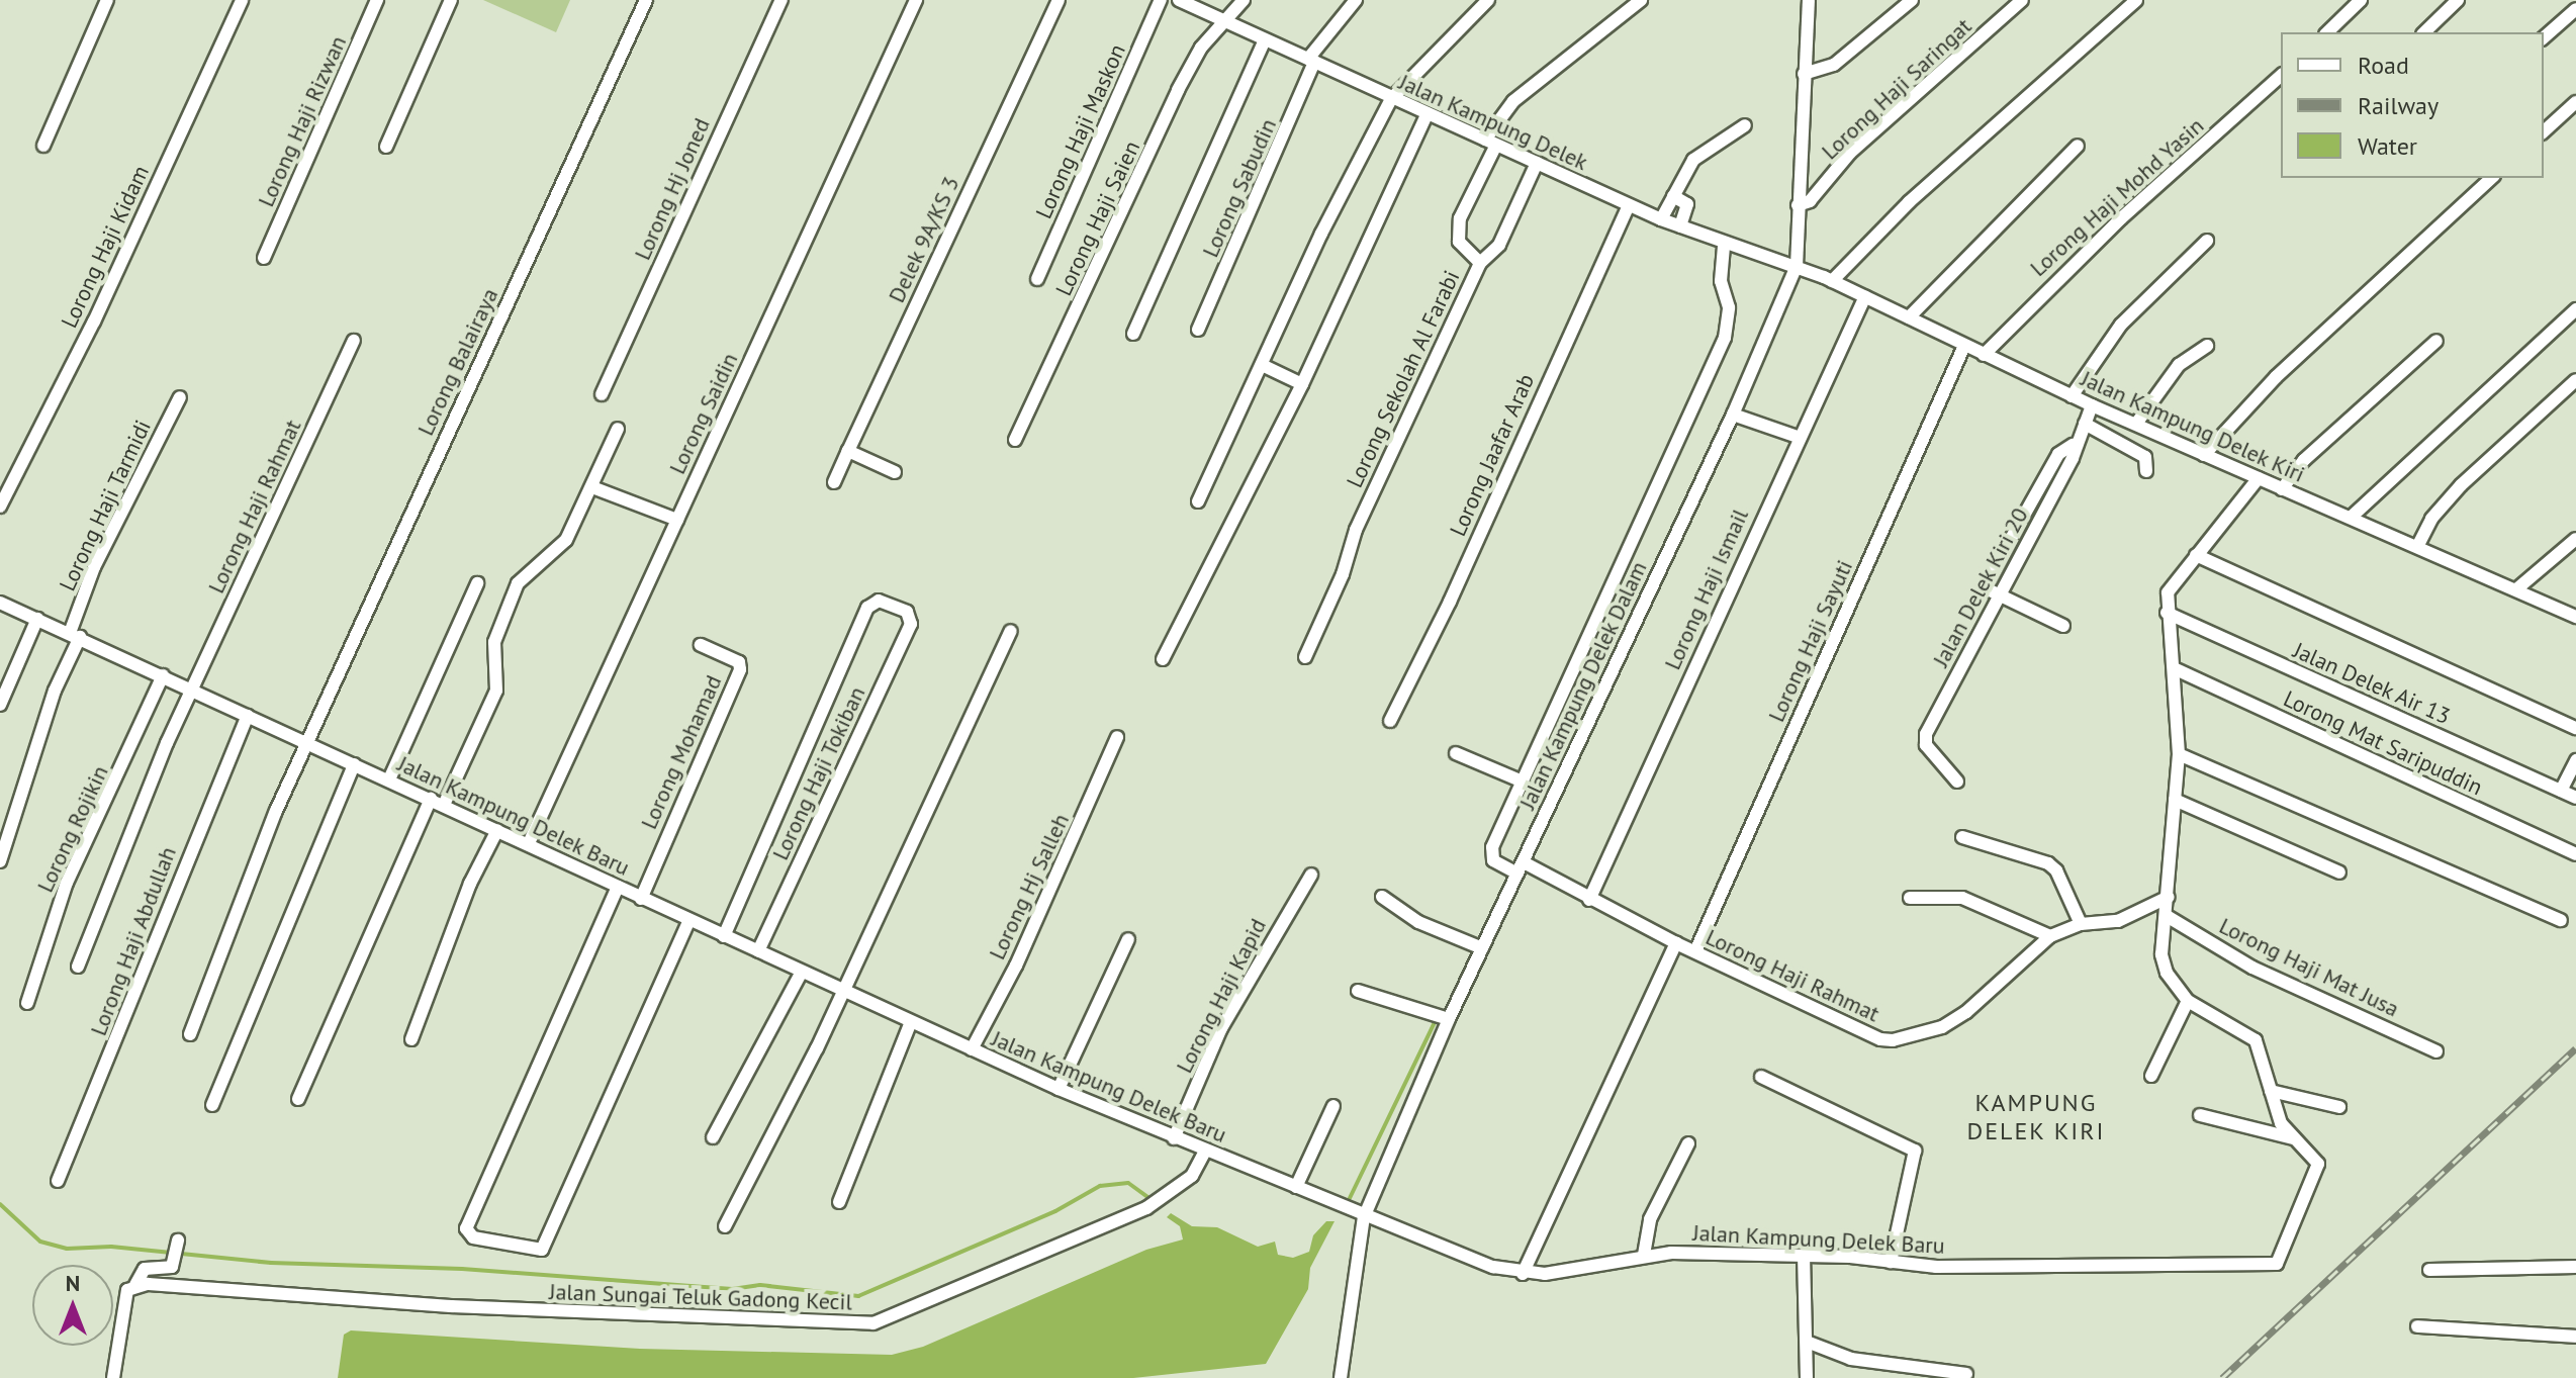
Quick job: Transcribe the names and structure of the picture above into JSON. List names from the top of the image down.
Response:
{
  "streets": {
    "street": [
      "Lorong Haji Saringat",
      "Lorong Haji Rizwan",
      "Jalan Kampung Delek",
      "Lorong Haji Maskon",
      "Lorong Sabudin",
      "Lorong Hj Joned",
      "Lorong Haji Mohd Yasin",
      "Lorong Haji Saien",
      "Delek 9A/KS 3",
      "Lorong Haji Kidam",
      "Lorong Balairaya",
      "Lorong Sekolah Al Farabi",
      "Lorong Saidin",
      "Jalan Kampung Delek Kiri",
      "Lorong Jaafar Arab",
      "Lorong Haji Tarmidi",
      "Lorong Haji Rahmat",
      "Jalan Delek Kiri 20",
      "Lorong Haji Ismail",
      "Lorong Haji Sayuti",
      "Jalan Delek Air 13",
      "Jalan Kampung Delek Dalam",
      "Lorong Mat Saripuddin",
      "Lorong Mohamad",
      "Lorong Haji Tokiban",
      "Jalan Kampung Delek Baru",
      "Lorong Rojikin",
      "Lorong Hj Salleh",
      "Lorong Haji Abdullah",
      "Lorong Haji Mat Jusa",
      "Lorong Haji Kapid",
      "Jalan Sungai Teluk Gadong Kecil"
    ]
  },
  "crossings": [
    ["Lorong Haji Saringat", "Jalan Kampung Delek Dalam"],
    ["Jalan Kampung Delek", "Lorong Sabudin"],
    ["Jalan Kampung Delek", "Lorong Haji Saien"],
    ["Jalan Kampung Delek", "Lorong Sekolah Al Farabi"],
    ["Jalan Kampung Delek", "Jalan Kampung Delek Kiri"],
    ["Jalan Kampung Delek", "Lorong Jaafar Arab"],
    ["Jalan Kampung Delek", "Jalan Kampung Delek Dalam"],
    ["Lorong Haji Mohd Yasin", "Jalan Kampung Delek Kiri"],
    ["Lorong Balairaya", "Jalan Kampung Delek Baru"],
    ["Lorong Saidin", "Jalan Kampung Delek Baru"],
    ["Jalan Kampung Delek Kiri", "Jalan Delek Kiri 20"],
    ["Jalan Kampung Delek Kiri", "Lorong Haji Ismail"],
    ["Jalan Kampung Delek Kiri", "Lorong Haji Sayuti"],
    ["Jalan Kampung Delek Kiri", "Jalan Kampung Delek Dalam"],
    ["Lorong Haji Tarmidi", "Jalan Kampung Delek Baru"],
    ["Lorong Haji Rahmat", "Lorong Haji Ismail"],
    ["Lorong Haji Rahmat", "Lorong Haji Sayuti"],
    ["Lorong Haji Rahmat", "Jalan Kampung Delek Dalam"],
    ["Lorong Haji Rahmat", "Jalan Kampung Delek Baru"],
    ["Jalan Kampung Delek Dalam", "Jalan Kampung Delek Baru"],
    ["Lorong Mohamad", "Jalan Kampung Delek Baru"],
    ["Lorong Haji Tokiban", "Jalan Kampung Delek Baru"],
    ["Jalan Kampung Delek Baru", "Lorong Rojikin"],
    ["Jalan Kampung Delek Baru", "Lorong Hj Salleh"],
    ["Jalan Kampung Delek Baru", "Lorong Haji Abdullah"],
    ["Jalan Kampung Delek Baru", "Lorong Haji Kapid"],
    ["Jalan Kampung Delek Baru", "Jalan Sungai Teluk Gadong Kecil"]
  ],
  "districts": ["KAMPUNG DELEK KIRI"],
  "legend": ["Road", "Railway", "Water"],
  "north": "top"
}
